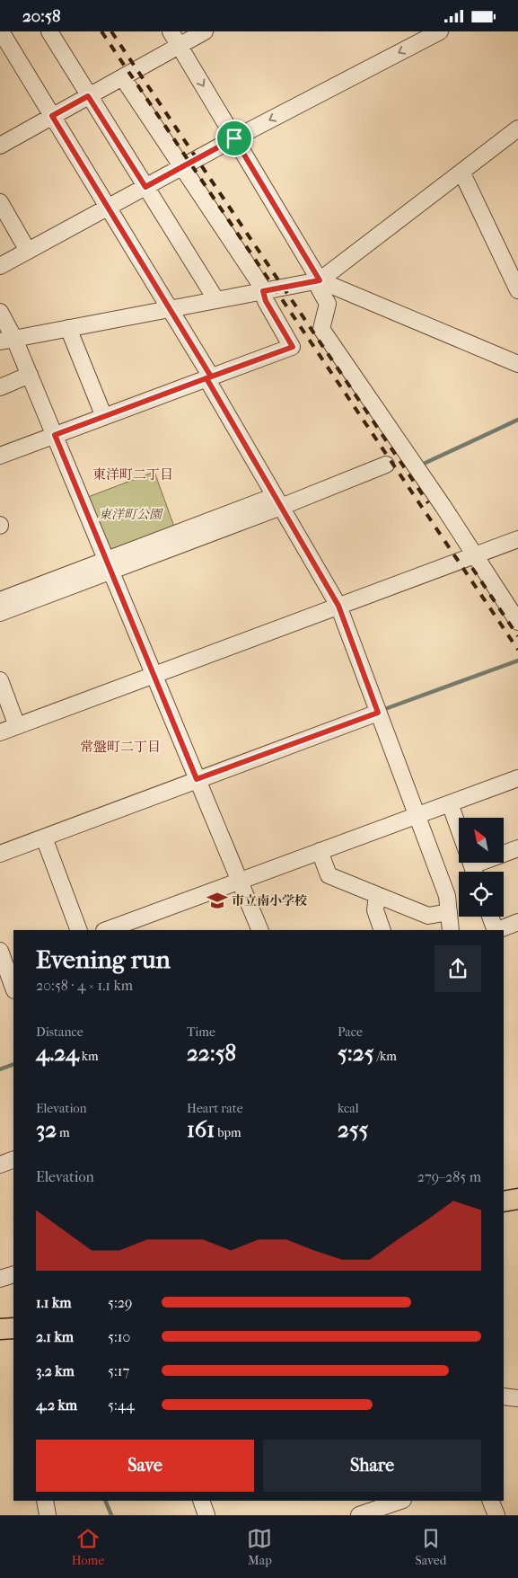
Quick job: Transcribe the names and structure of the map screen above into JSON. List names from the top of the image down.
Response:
{
  "districts": ["東洋町二丁目", "常盤町二丁目"],
  "parks": ["東洋町公園"],
  "places": {
    "school or university": ["市立南小学校"]
  },
  "north": "top left",
  "page": {
    "status": "20:58",
    "heading": ["Evening run", "20:58 · 4 × 1.1 km"],
    "stats": [
      ["Distance", "4.24 km"],
      ["Time", "22:58"],
      ["Pace", "5:25 /km"],
      ["Elevation", "32 m"],
      ["Heart rate", "161 bpm"],
      ["kcal", "255"]
    ],
    "chart": ["Elevation", "279–285 m"],
    "list": [
      {
        "name": "1.1 km",
        "note": "5:29"
      },
      {
        "name": "2.1 km",
        "note": "5:10"
      },
      {
        "name": "3.2 km",
        "note": "5:17"
      },
      {
        "name": "4.2 km",
        "note": "5:44"
      }
    ],
    "buttons": ["Save", "Share"],
    "tabs": ["Home", "Map", "Saved"]
  }
}
